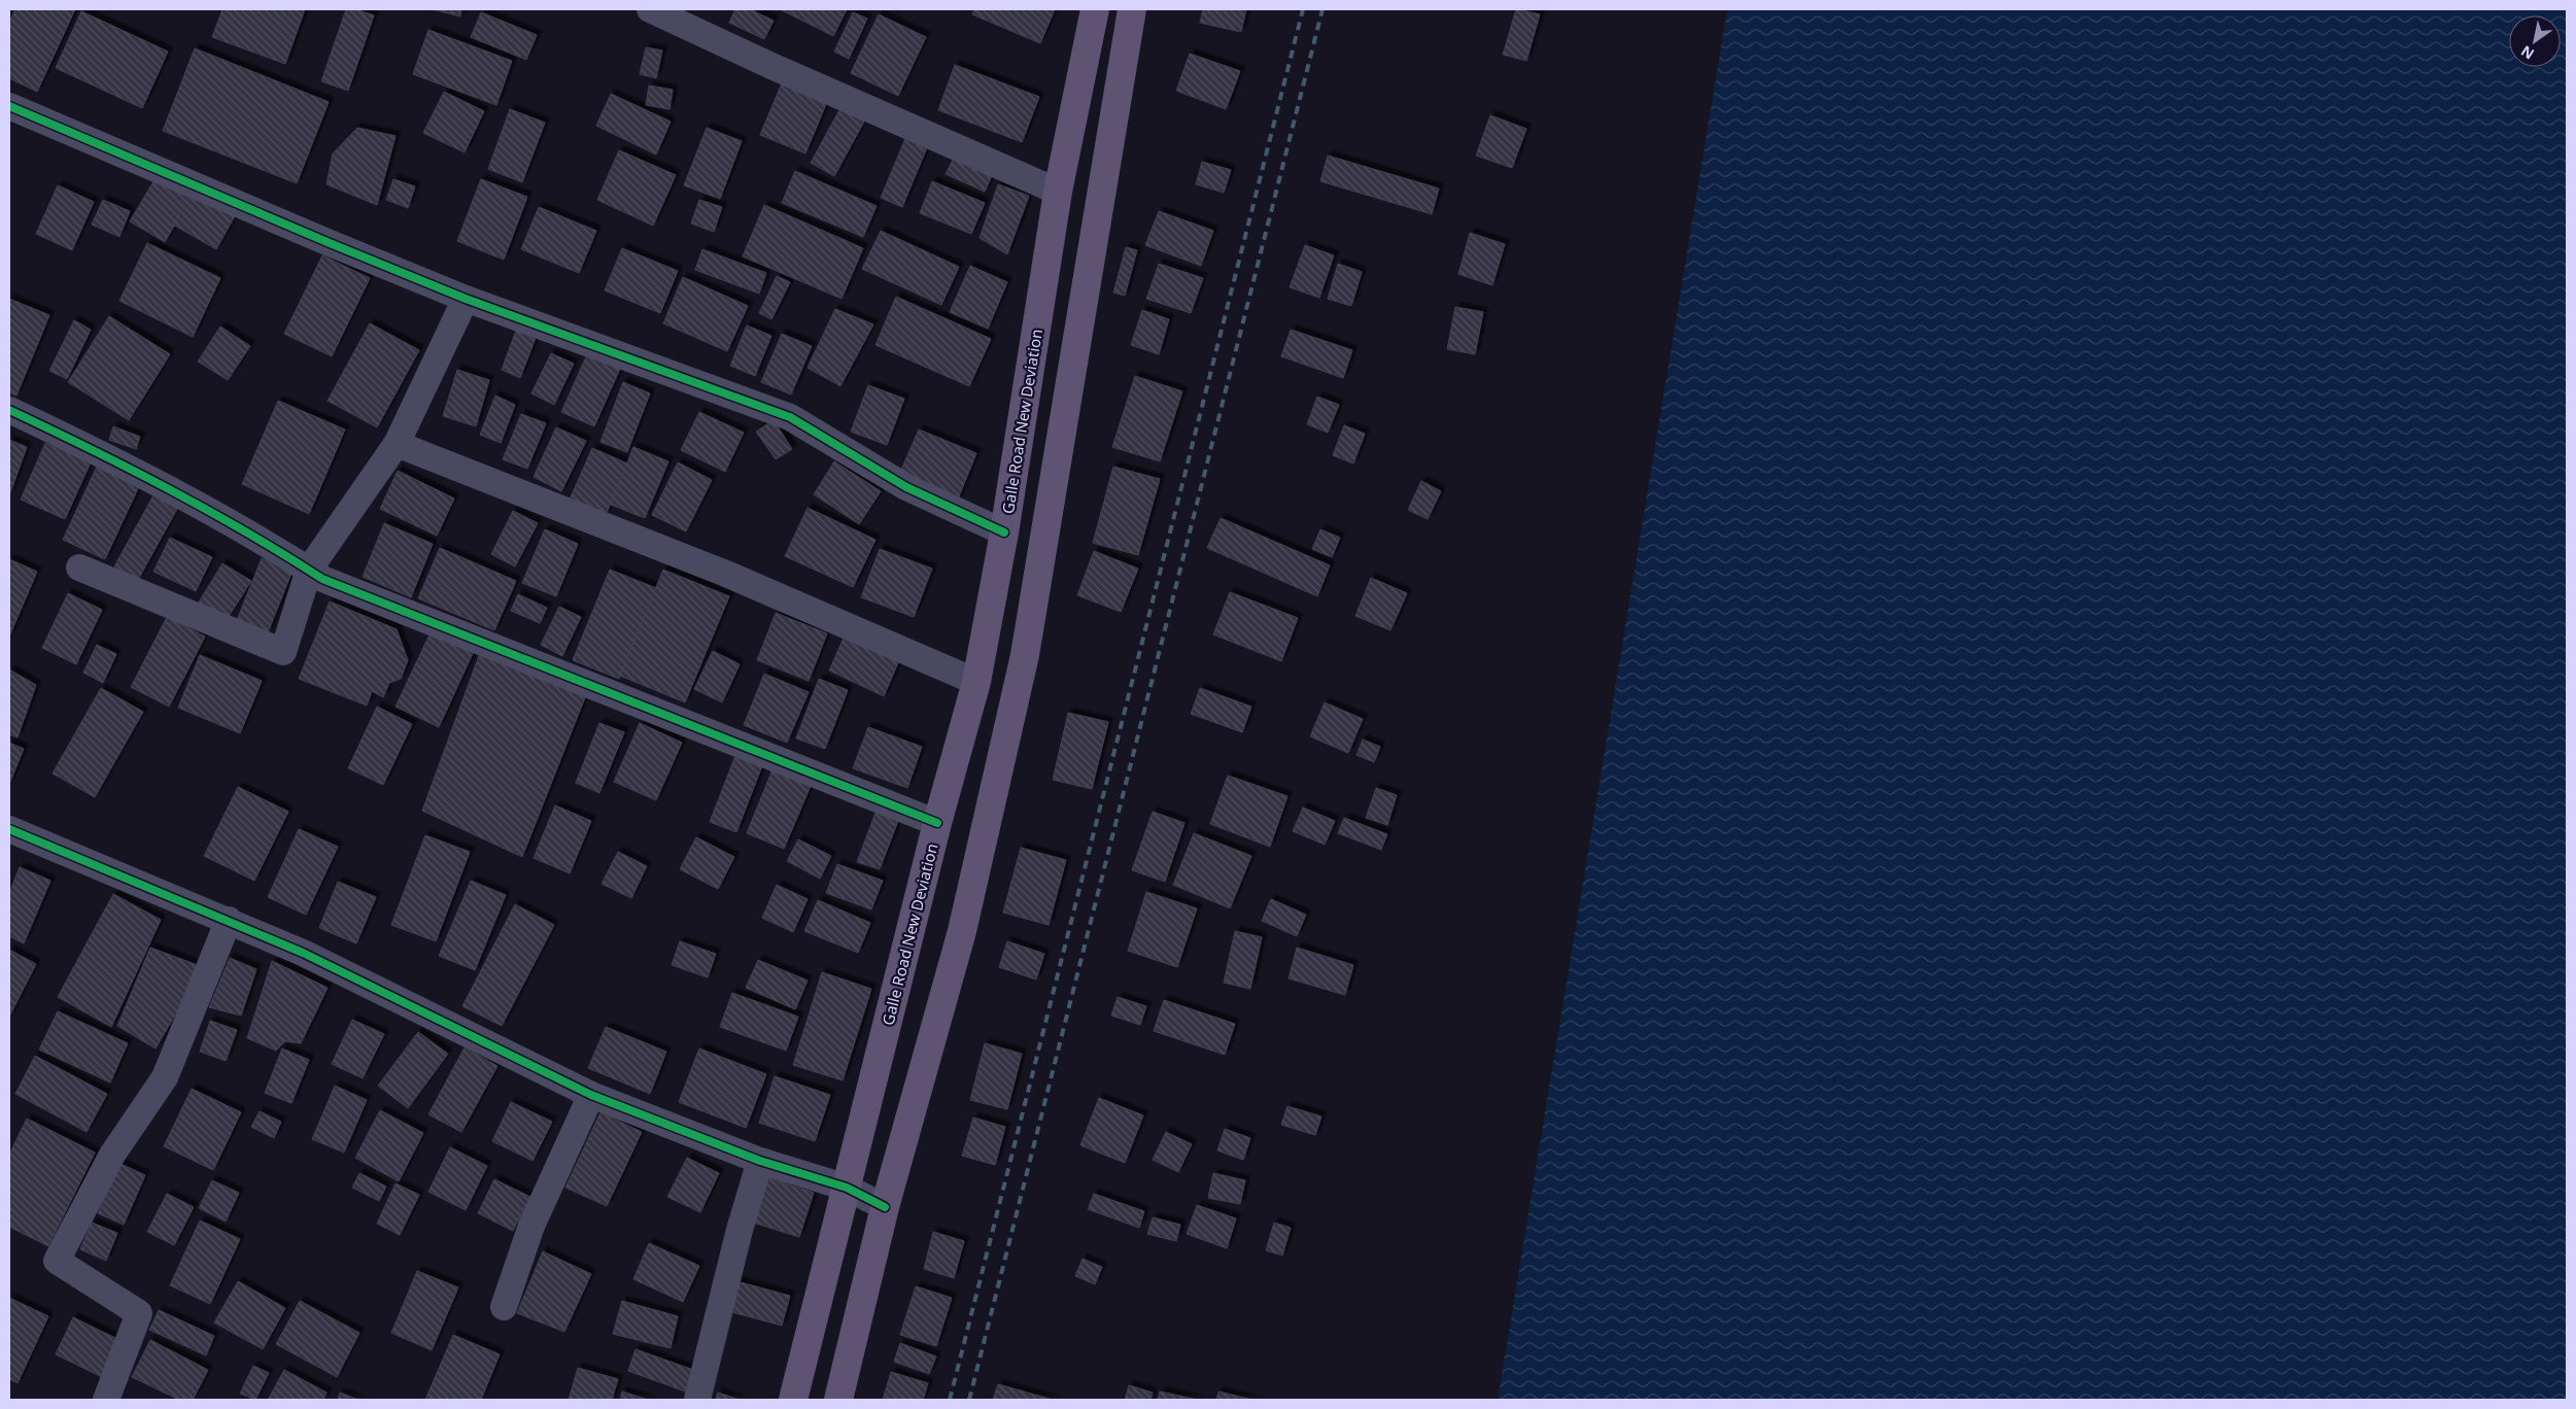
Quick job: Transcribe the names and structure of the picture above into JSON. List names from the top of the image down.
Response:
{
  "streets": {
    "main road": ["Galle Road New Deviation"]
  },
  "north": "bottom left"
}
